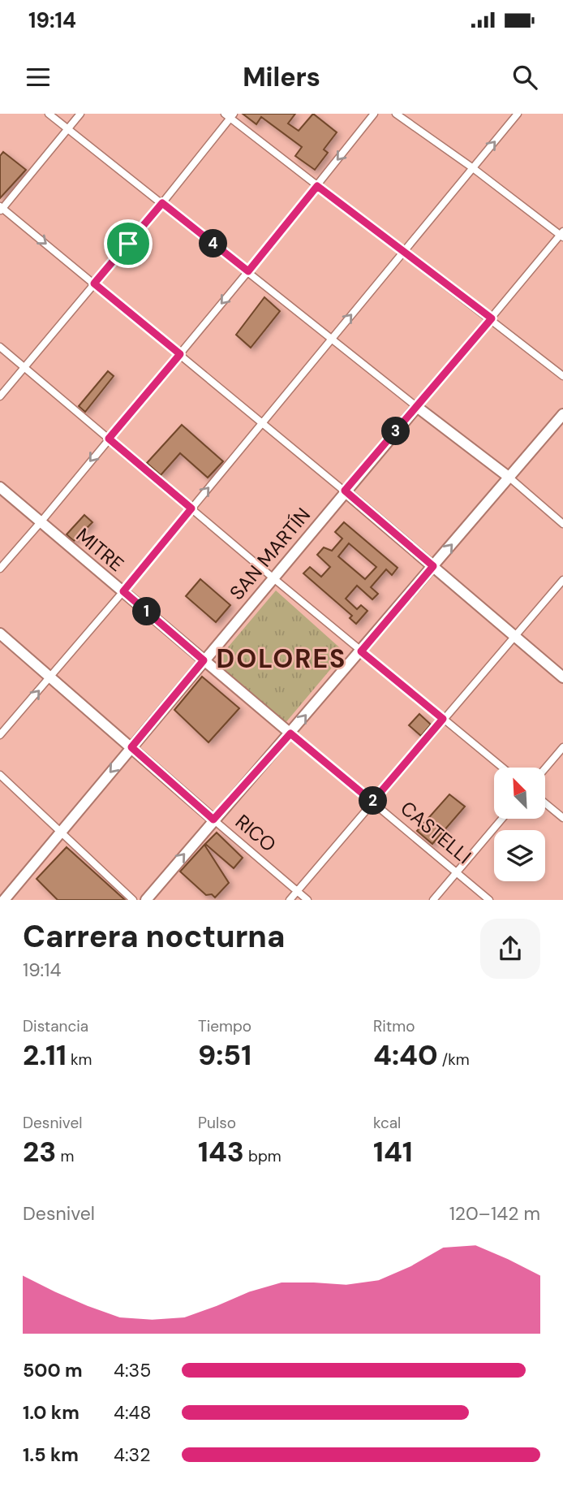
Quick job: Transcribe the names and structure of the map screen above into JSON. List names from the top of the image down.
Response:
{
  "streets": {
    "main road": [
      "MITRE",
      "SAN MARTÍN",
      "CASTELLI",
      "RICO"
    ]
  },
  "crossings": [
    ["MITRE", "SAN MARTÍN"],
    ["MITRE", "CASTELLI"],
    ["SAN MARTÍN", "CASTELLI"],
    ["SAN MARTÍN", "RICO"]
  ],
  "districts": ["DOLORES"],
  "north": "top left",
  "page": {
    "status": "19:14",
    "header": "Milers",
    "pins": [
      "4",
      "3",
      "1",
      "2"
    ],
    "heading": ["Carrera nocturna", "19:14"],
    "stats": [
      ["Distancia", "2.11 km"],
      ["Tiempo", "9:51"],
      ["Ritmo", "4:40 /km"],
      ["Desnivel", "23 m"],
      ["Pulso", "143 bpm"],
      ["kcal", "141"]
    ],
    "chart": ["Desnivel", "120–142 m"],
    "list": [
      {
        "name": "500 m",
        "note": "4:35"
      },
      {
        "name": "1.0 km",
        "note": "4:48"
      },
      {
        "name": "1.5 km",
        "note": "4:32"
      }
    ]
  }
}
